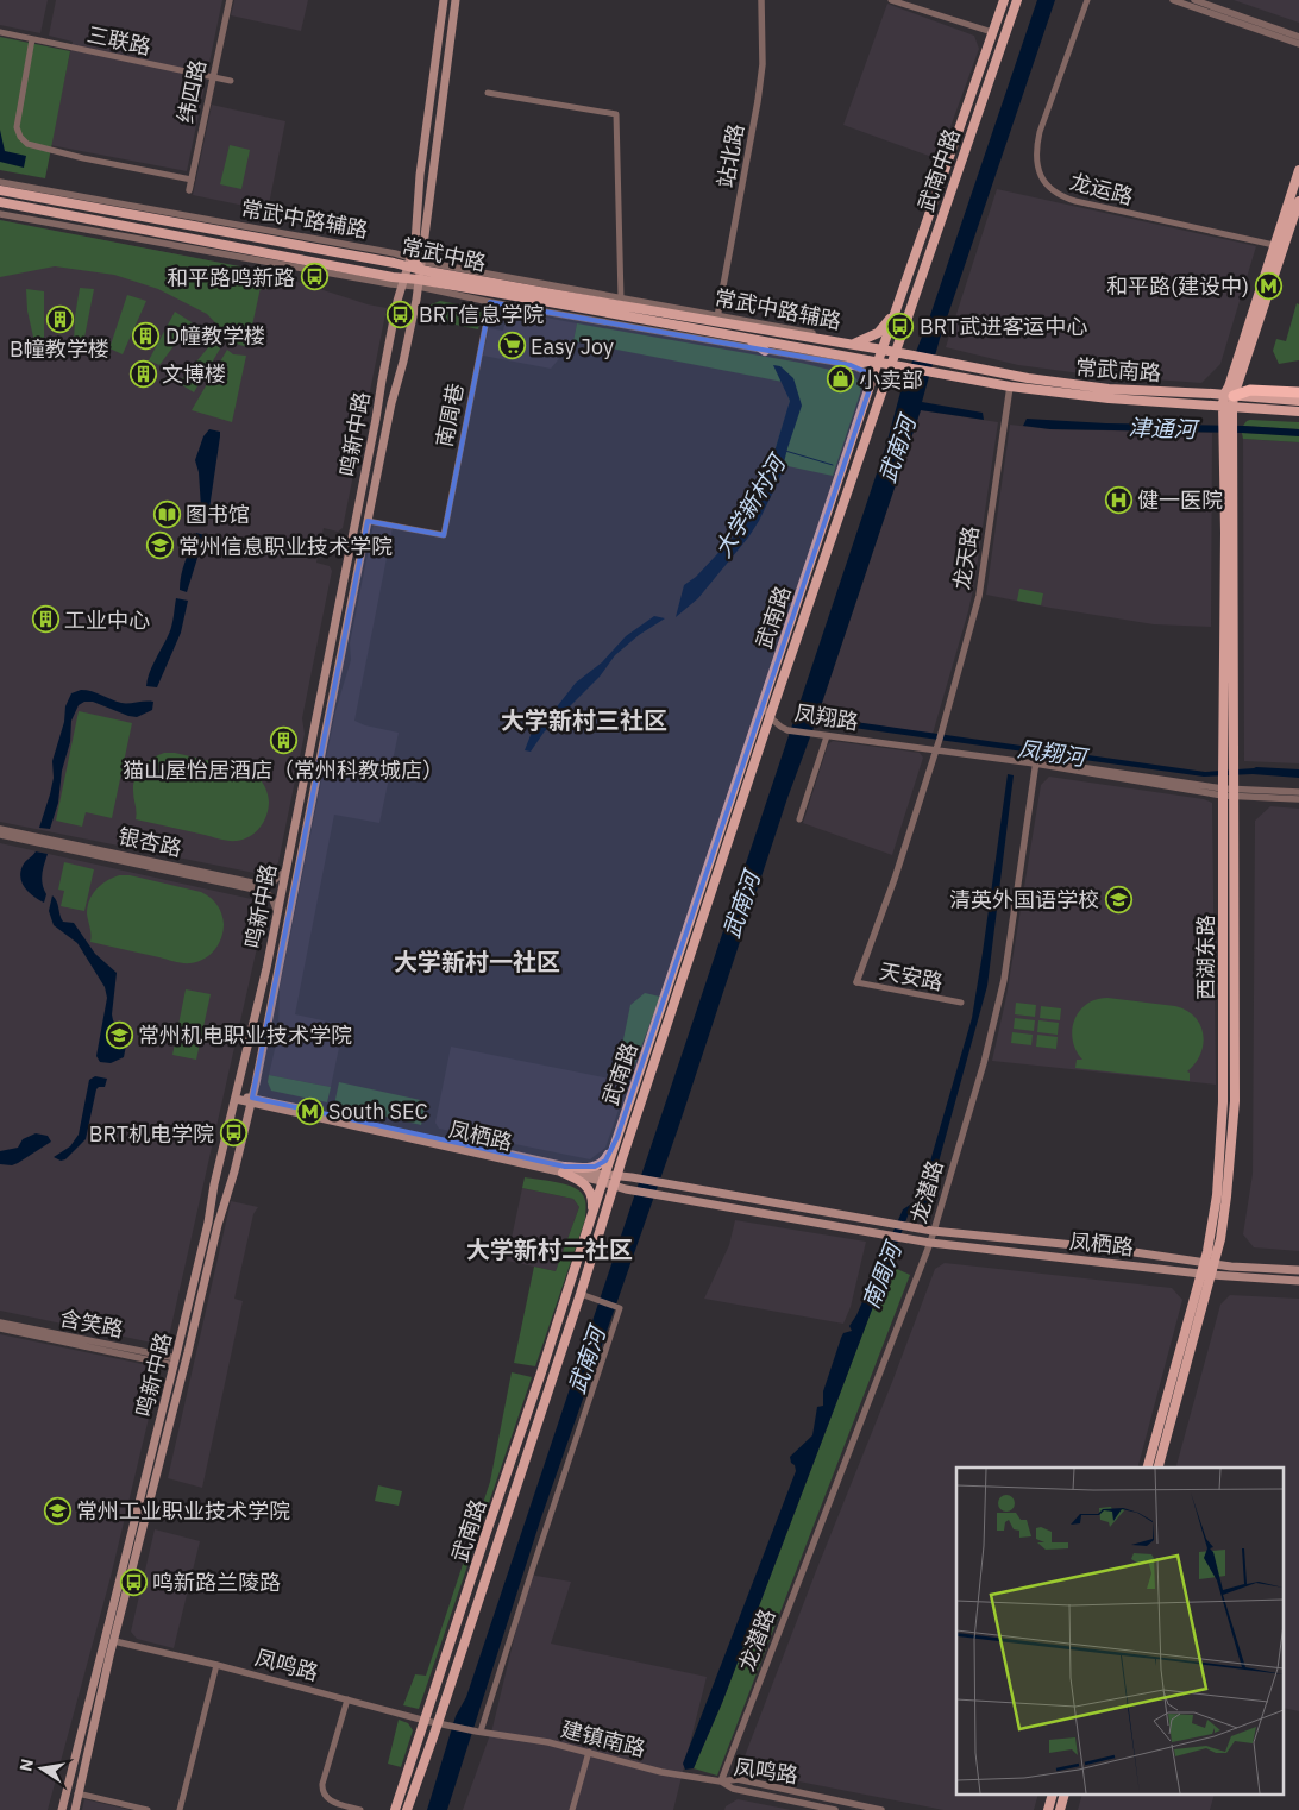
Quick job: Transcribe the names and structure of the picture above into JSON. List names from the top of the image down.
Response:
{
  "streets": {
    "main road": [
      "武南中路",
      "常武中路",
      "常武南路",
      "鸣新中路",
      "武南路",
      "西湖东路",
      "凤栖路"
    ],
    "street": [
      "三联路",
      "纬四路",
      "站北路",
      "龙运路",
      "常武中路辅路",
      "南周巷",
      "龙天路",
      "凤翔路",
      "银杏路",
      "天安路",
      "龙潜路",
      "含笑路",
      "凤鸣路",
      "建镇南路"
    ]
  },
  "crossings": [
    ["三联路", "纬四路"],
    ["站北路", "常武中路辅路"],
    ["站北路", "常武中路"],
    ["武南中路", "常武中路"],
    ["武南中路", "武南路"],
    ["常武中路辅路", "常武中路"],
    ["常武中路辅路", "南周巷"],
    ["常武中路辅路", "鸣新中路"],
    ["常武中路", "鸣新中路"],
    ["常武中路", "武南路"],
    ["常武南路", "龙天路"],
    ["南周巷", "鸣新中路"],
    ["鸣新中路", "银杏路"],
    ["鸣新中路", "凤栖路"],
    ["鸣新中路", "含笑路"],
    ["鸣新中路", "凤鸣路"],
    ["龙天路", "凤翔路"],
    ["龙天路", "天安路"],
    ["武南路", "凤翔路"],
    ["武南路", "凤栖路"],
    ["武南路", "凤鸣路"],
    ["凤翔路", "西湖东路"],
    ["凤翔路", "龙潜路"],
    ["西湖东路", "凤栖路"],
    ["凤栖路", "龙潜路"],
    ["龙潜路", "凤鸣路"],
    ["龙潜路", "建镇南路"],
    ["凤鸣路", "建镇南路"]
  ],
  "districts": ["大学新村三社区", "大学新村一社区", "大学新村二社区"],
  "water": [
    "津通河",
    "武南河",
    "大学新村河",
    "凤翔河",
    "南周河"
  ],
  "places": {
    "bus stop": [
      "和平路鸣新路",
      "BRT信息学院",
      "BRT武进客运中心",
      "BRT机电学院",
      "鸣新路兰陵路"
    ],
    "metro station": ["和平路(建设中)", "South SEC"],
    "building": [
      "B幢教学楼",
      "D幢教学楼",
      "文博楼",
      "工业中心",
      "猫山屋怡居酒店（常州科教城店）"
    ],
    "supermarket": ["Easy Joy"],
    "shop": ["小卖部"],
    "hospital": ["健一医院"],
    "library": ["图书馆"],
    "school or university": [
      "常州信息职业技术学院",
      "清英外国语学校",
      "常州机电职业技术学院",
      "常州工业职业技术学院"
    ]
  },
  "north": "left"
}
